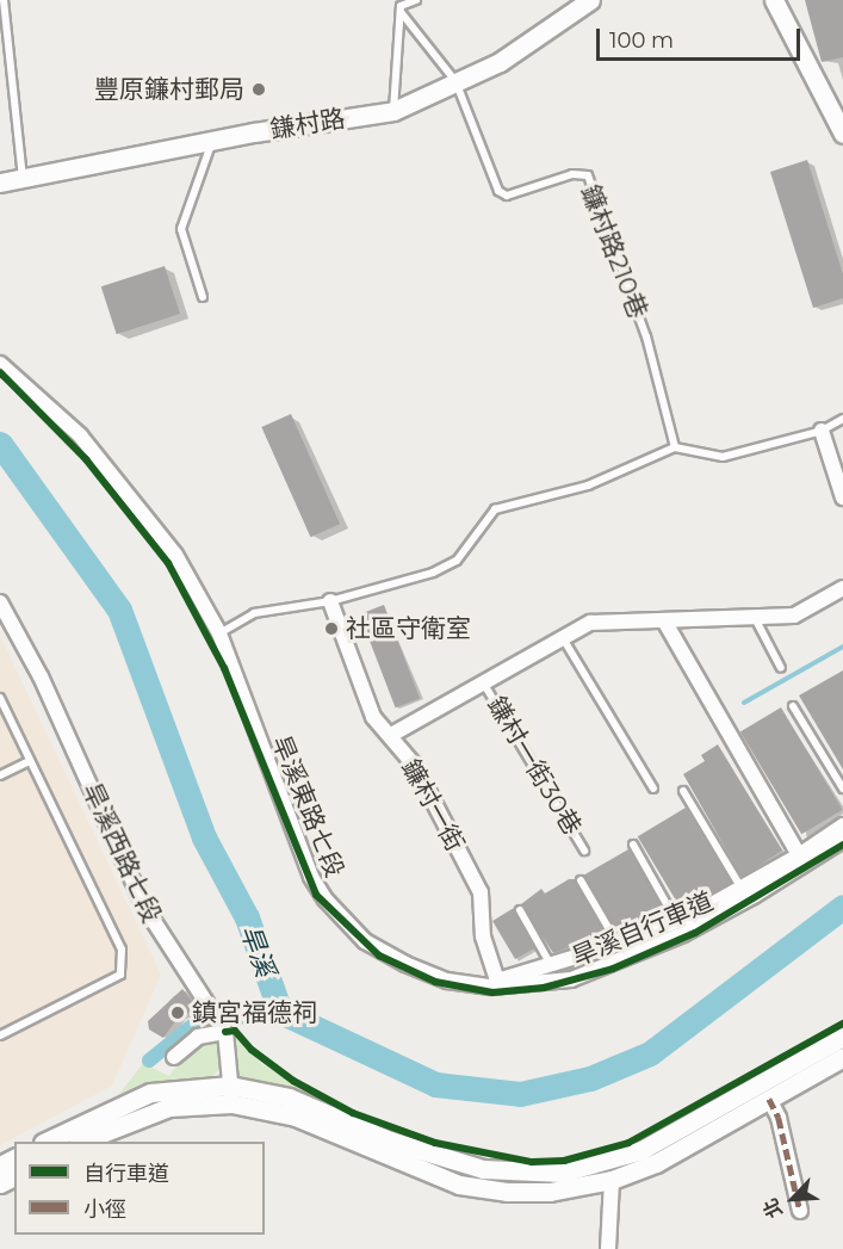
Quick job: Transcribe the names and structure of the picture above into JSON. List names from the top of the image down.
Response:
{
  "streets": {
    "street": [
      "鎌村路",
      "鐮村一街",
      "旱溪東路七段",
      "旱溪西路七段"
    ],
    "lane": ["鐮村路210巷", "鎌村一街30巷"],
    "cycle path": ["旱溪自行車道"]
  },
  "crossings": [
    ["鎌村路", "鐮村路210巷"],
    ["鎌村一街30巷", "鐮村一街"]
  ],
  "water": ["旱溪"],
  "places": ["豐原鐮村郵局", "社區守衛室", "鎮宮福德祠"],
  "legend": ["自行車道", "小徑"],
  "scale_bar": "100 m",
  "north": "bottom left"
}
